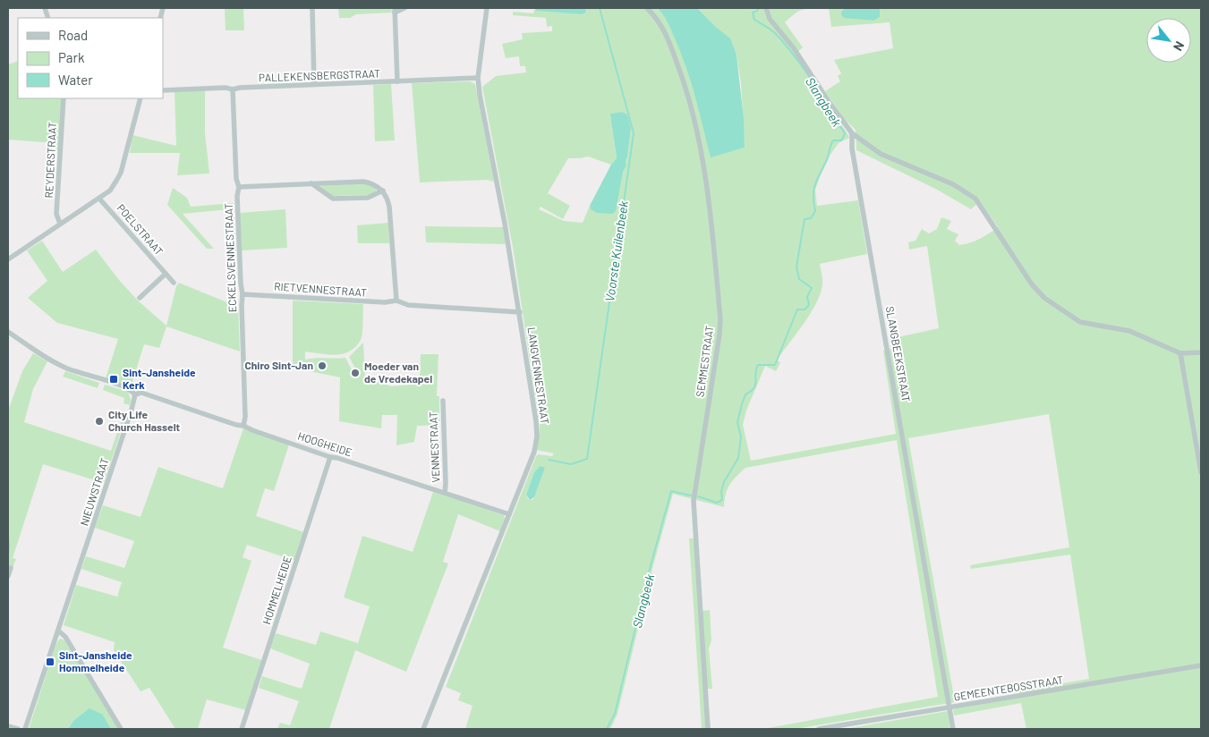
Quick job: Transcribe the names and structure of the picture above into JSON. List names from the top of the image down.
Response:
{
  "streets": {
    "street": [
      "PALLEKENSBERGSTRAAT",
      "REYDERSTRAAT",
      "POELSTRAAT",
      "ECKELSVENNESTRAAT",
      "RIETVENNESTRAAT",
      "SLANGBEEKSTRAAT",
      "SEMMESTRAAT",
      "LANGVENNESTRAAT",
      "HOOGHEIDE",
      "VENNESTRAAT",
      "NIEUWSTRAAT",
      "HOMMELHEIDE",
      "GEMEENTEBOSSTRAAT"
    ]
  },
  "crossings": [
    ["PALLEKENSBERGSTRAAT", "ECKELSVENNESTRAAT"],
    ["PALLEKENSBERGSTRAAT", "LANGVENNESTRAAT"],
    ["ECKELSVENNESTRAAT", "RIETVENNESTRAAT"],
    ["ECKELSVENNESTRAAT", "HOOGHEIDE"],
    ["RIETVENNESTRAAT", "LANGVENNESTRAAT"],
    ["SLANGBEEKSTRAAT", "GEMEENTEBOSSTRAAT"],
    ["LANGVENNESTRAAT", "HOOGHEIDE"],
    ["HOOGHEIDE", "VENNESTRAAT"],
    ["HOOGHEIDE", "NIEUWSTRAAT"],
    ["HOOGHEIDE", "HOMMELHEIDE"]
  ],
  "water": ["Slangbeek", "Voorste Kuilenbeek"],
  "places": {
    "other": ["Chiro Sint-Jan", "Moeder van de Vredekapel", "City Life Church Hasselt"],
    "transit": ["Sint-Jansheide Kerk", "Sint-Jansheide Hommelheide"]
  },
  "legend": ["Road", "Park", "Water"],
  "north": "bottom right"
}
